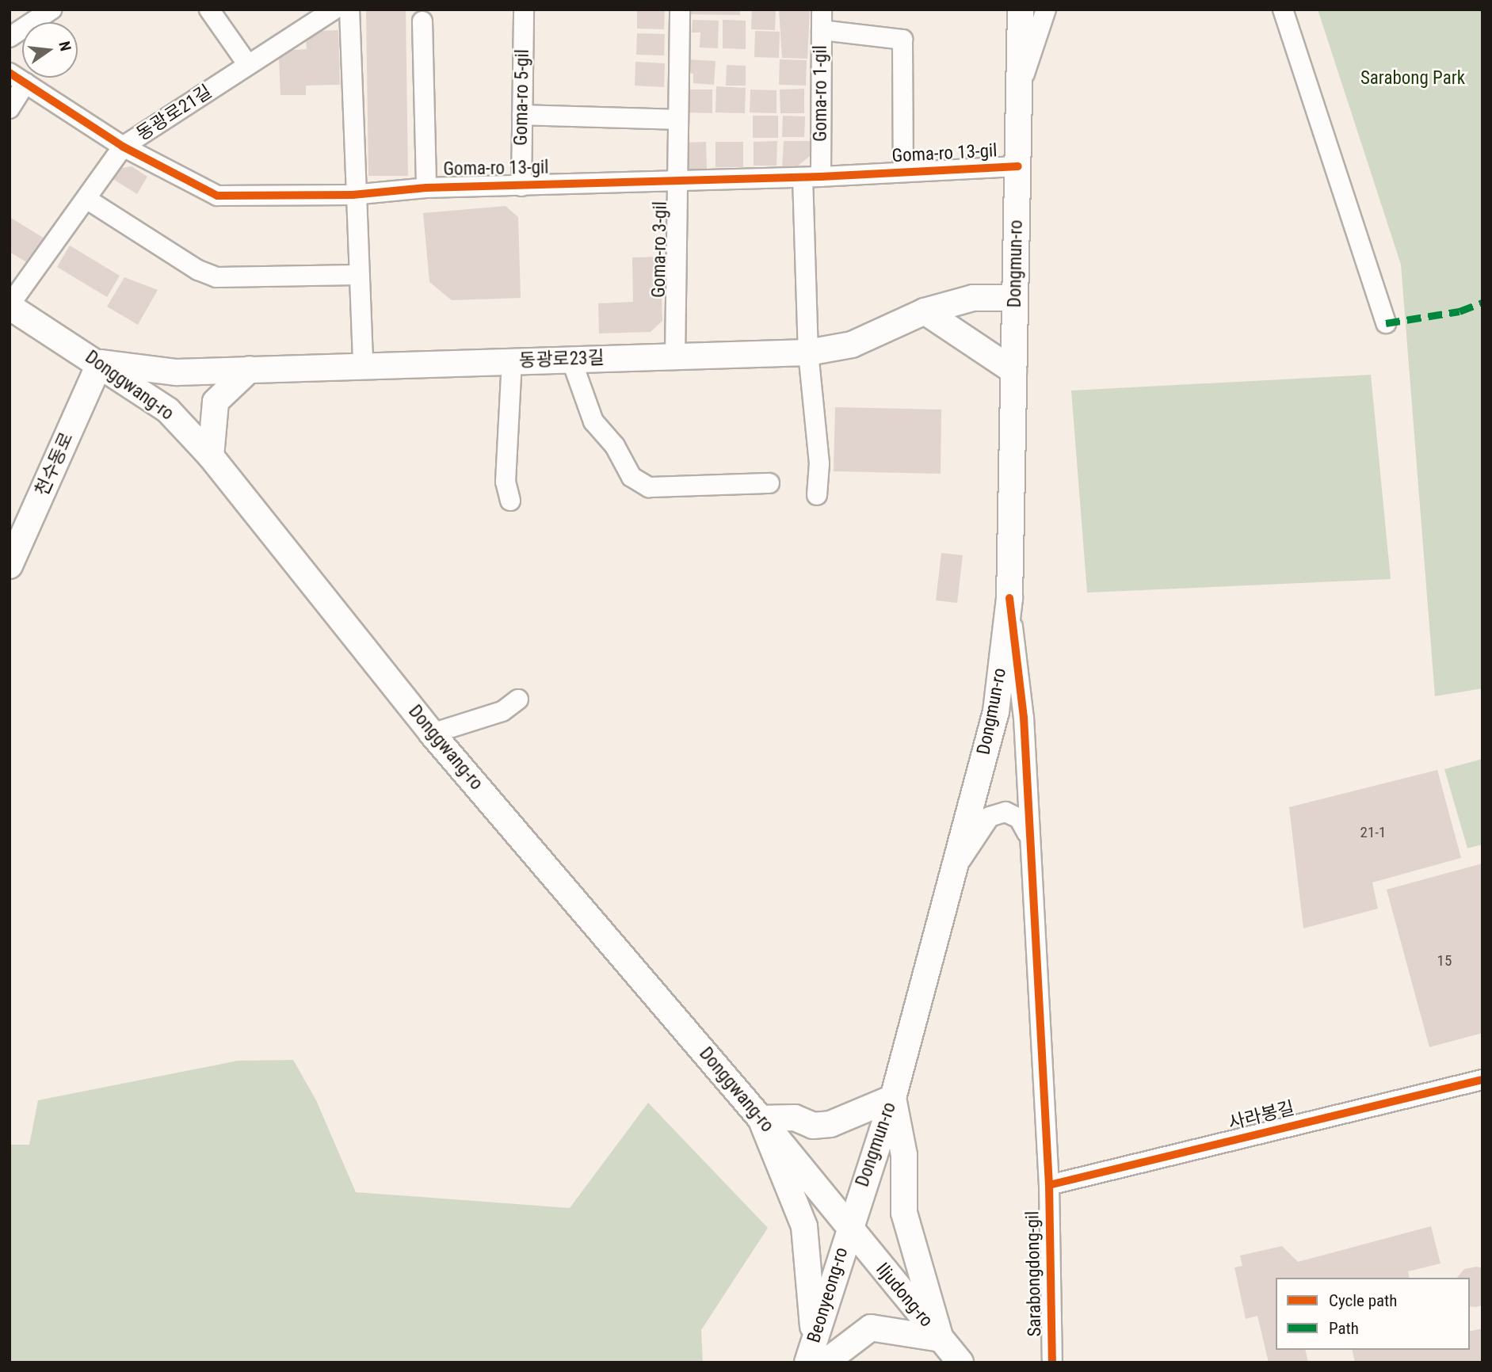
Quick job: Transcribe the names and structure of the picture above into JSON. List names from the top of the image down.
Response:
{
  "streets": {
    "main road": [
      "Dongmun-ro",
      "동광로23길",
      "Donggwang-ro",
      "천수동로",
      "Beonyeong-ro",
      "Iljudong-ro"
    ],
    "street": [
      "Goma-ro 1-gil",
      "Goma-ro 5-gil",
      "동광로21길",
      "Goma-ro 13-gil",
      "Goma-ro 3-gil",
      "사라봉길",
      "Sarabongdong-gil"
    ]
  },
  "crossings": [
    ["Goma-ro 1-gil", "Goma-ro 13-gil"],
    ["Goma-ro 1-gil", "동광로23길"],
    ["Goma-ro 5-gil", "Goma-ro 13-gil"],
    ["동광로21길", "Goma-ro 13-gil"],
    ["동광로21길", "Donggwang-ro"],
    ["Goma-ro 13-gil", "Goma-ro 3-gil"],
    ["Goma-ro 13-gil", "Dongmun-ro"],
    ["Goma-ro 3-gil", "동광로23길"],
    ["Dongmun-ro", "동광로23길"],
    ["Dongmun-ro", "Donggwang-ro"],
    ["Dongmun-ro", "Sarabongdong-gil"],
    ["Dongmun-ro", "Beonyeong-ro"],
    ["Dongmun-ro", "Iljudong-ro"],
    ["동광로23길", "Donggwang-ro"],
    ["동광로23길", "천수동로"],
    ["Donggwang-ro", "천수동로"],
    ["Donggwang-ro", "Beonyeong-ro"],
    ["Donggwang-ro", "Iljudong-ro"],
    ["사라봉길", "Sarabongdong-gil"],
    ["Beonyeong-ro", "Iljudong-ro"]
  ],
  "parks": ["Sarabong Park"],
  "house_numbers": ["21-1", "15"],
  "legend": ["Cycle path", "Path"],
  "north": "right"
}
